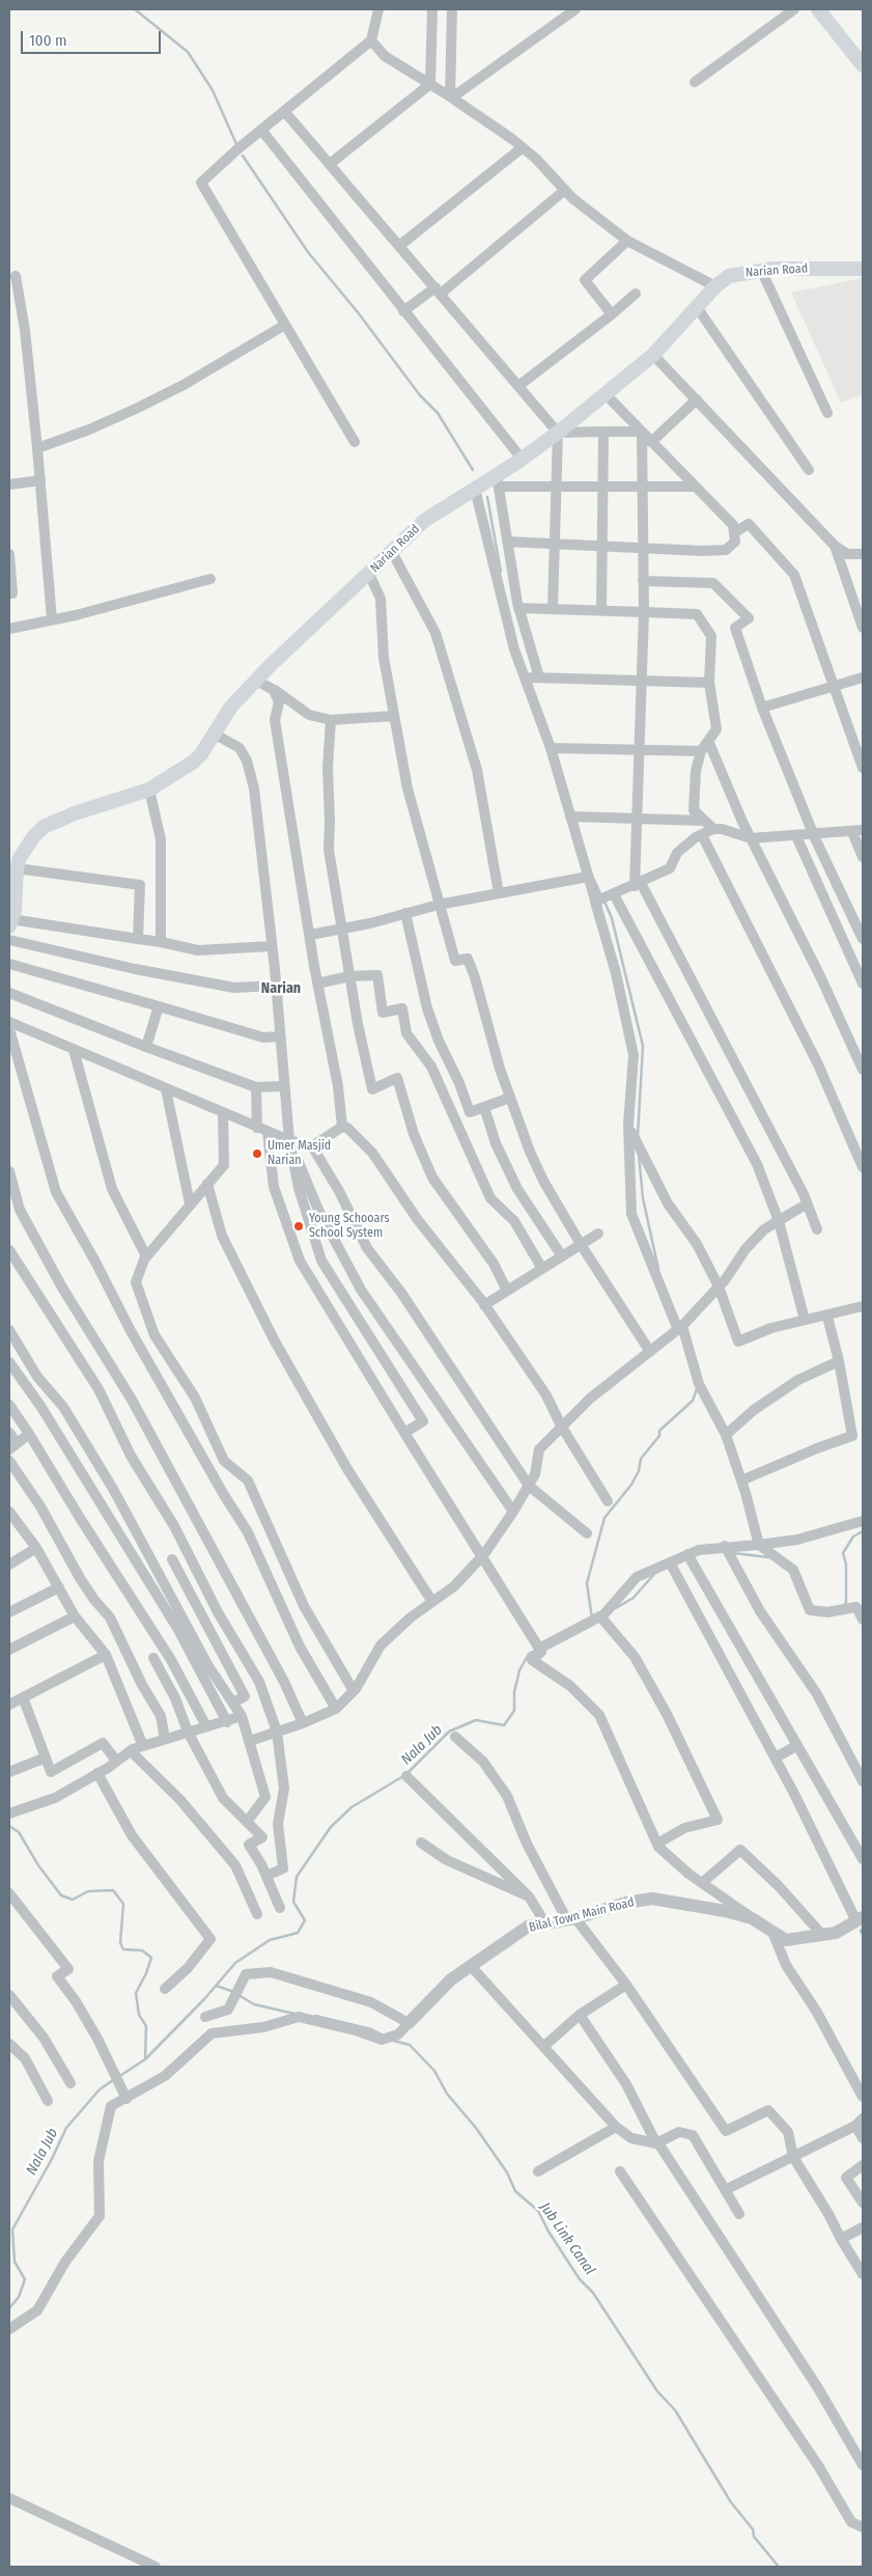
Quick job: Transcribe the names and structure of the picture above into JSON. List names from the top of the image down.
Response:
{
  "streets": {
    "main road": ["Narian Road"],
    "street": ["Bilal Town Main Road"]
  },
  "districts": ["Narian"],
  "water": ["Nala Jub", "Jub Link Canal"],
  "places": ["Umer Masjid Narian", "Young Schooars School System"],
  "scale_bar": "100 m"
}
